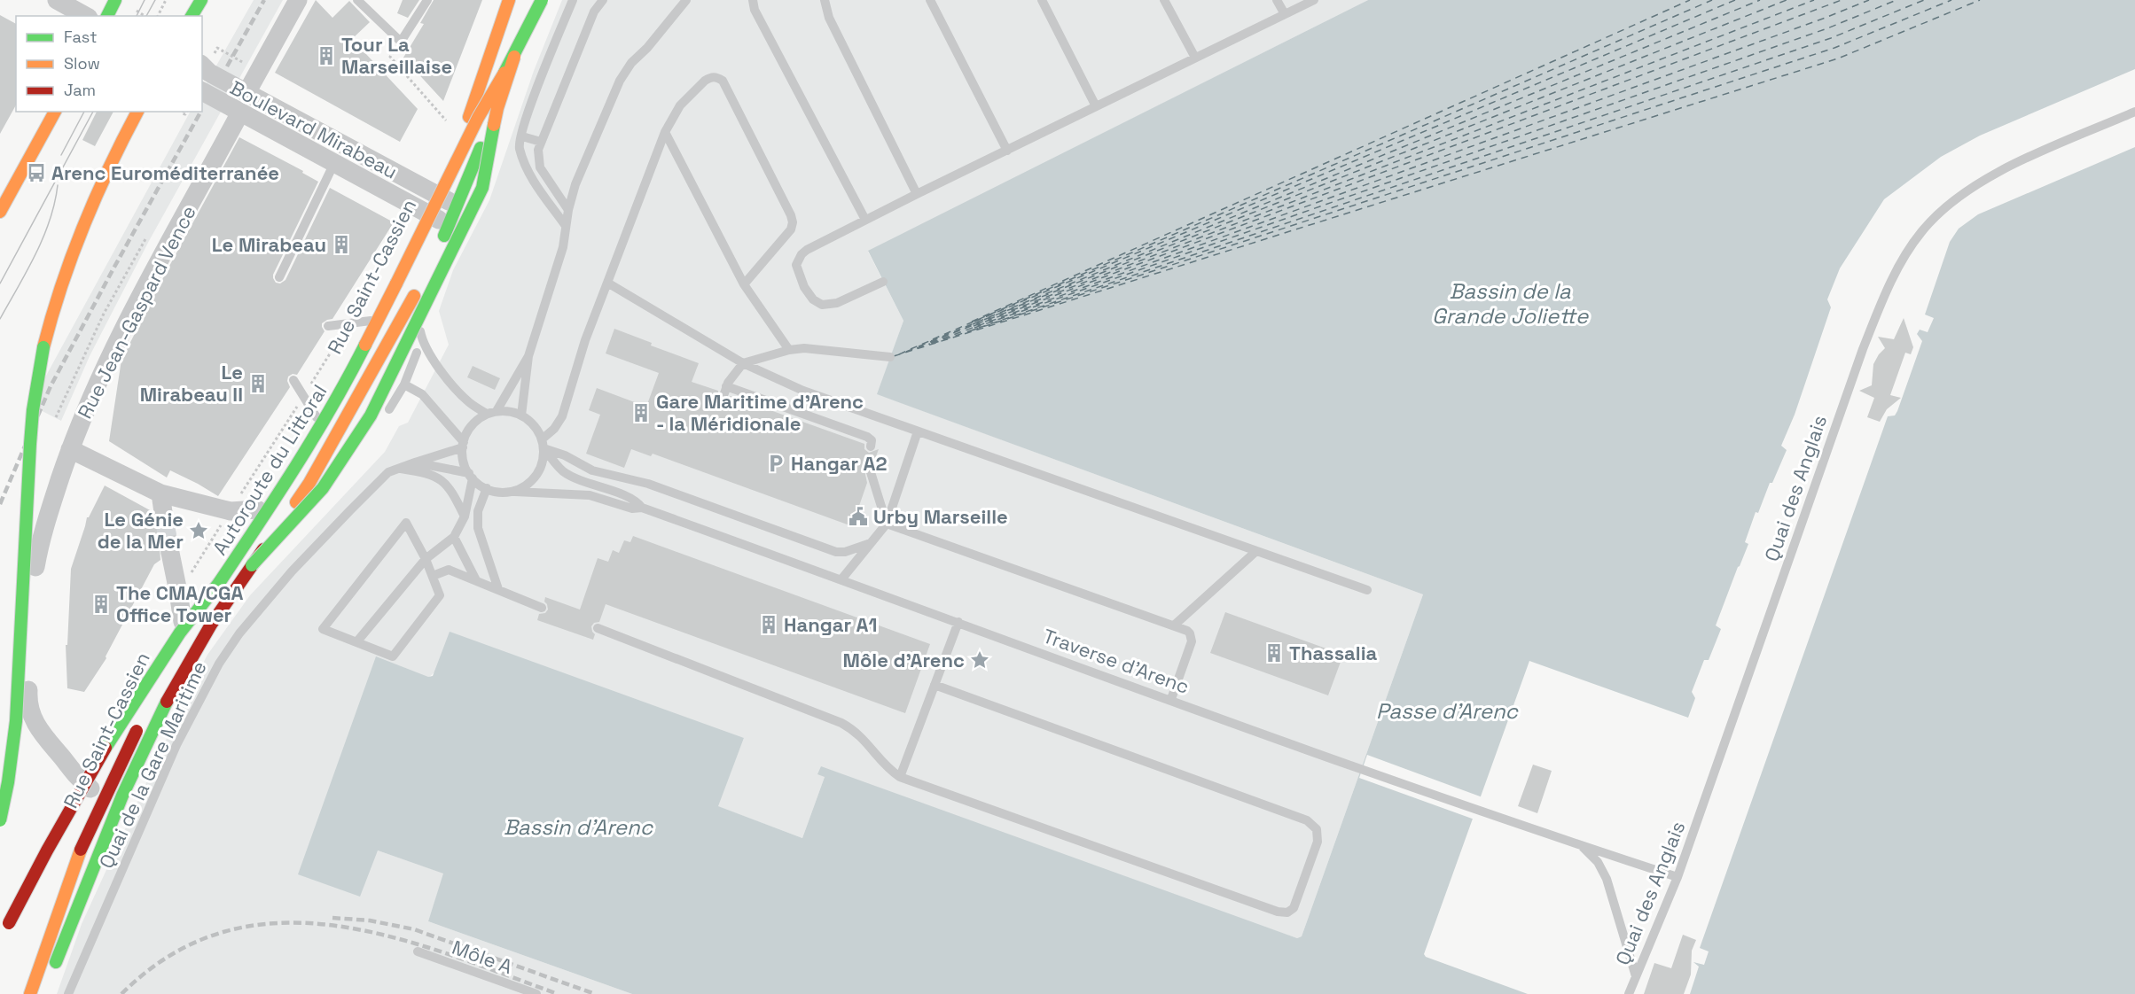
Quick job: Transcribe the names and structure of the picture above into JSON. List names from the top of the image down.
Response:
{
  "streets": {
    "main road": ["Rue Saint-Cassien", "Autoroute du Littoral"],
    "street": ["Boulevard Mirabeau", "Rue Jean-Gaspard Vence"],
    "lane": [
      "Quai des Anglais",
      "Traverse d'Arenc",
      "Quai de la Gare Maritime",
      "Môle A"
    ]
  },
  "crossings": [
    ["Boulevard Mirabeau", "Rue Saint-Cassien"],
    ["Boulevard Mirabeau", "Rue Jean-Gaspard Vence"],
    ["Rue Saint-Cassien", "Rue Jean-Gaspard Vence"],
    ["Quai des Anglais", "Traverse d'Arenc"],
    ["Traverse d'Arenc", "Quai de la Gare Maritime"]
  ],
  "water": ["Bassin de la Grande Joliette", "Passe d'Arenc", "Bassin d'Arenc"],
  "places": {
    "building": [
      "Tour La Marseillaise",
      "Le Mirabeau",
      "Le Mirabeau II",
      "Gare Maritime d'Arenc - la Méridionale",
      "The CMA/CGA Office Tower",
      "Hangar A1",
      "Thassalia"
    ],
    "bus stop": ["Arenc Euroméditerranée"],
    "parking": ["Hangar A2"],
    "public building": ["Urby Marseille"],
    "place": ["Le Génie de la Mer", "Môle d'Arenc"]
  },
  "legend": ["Fast", "Slow", "Jam"]
}
